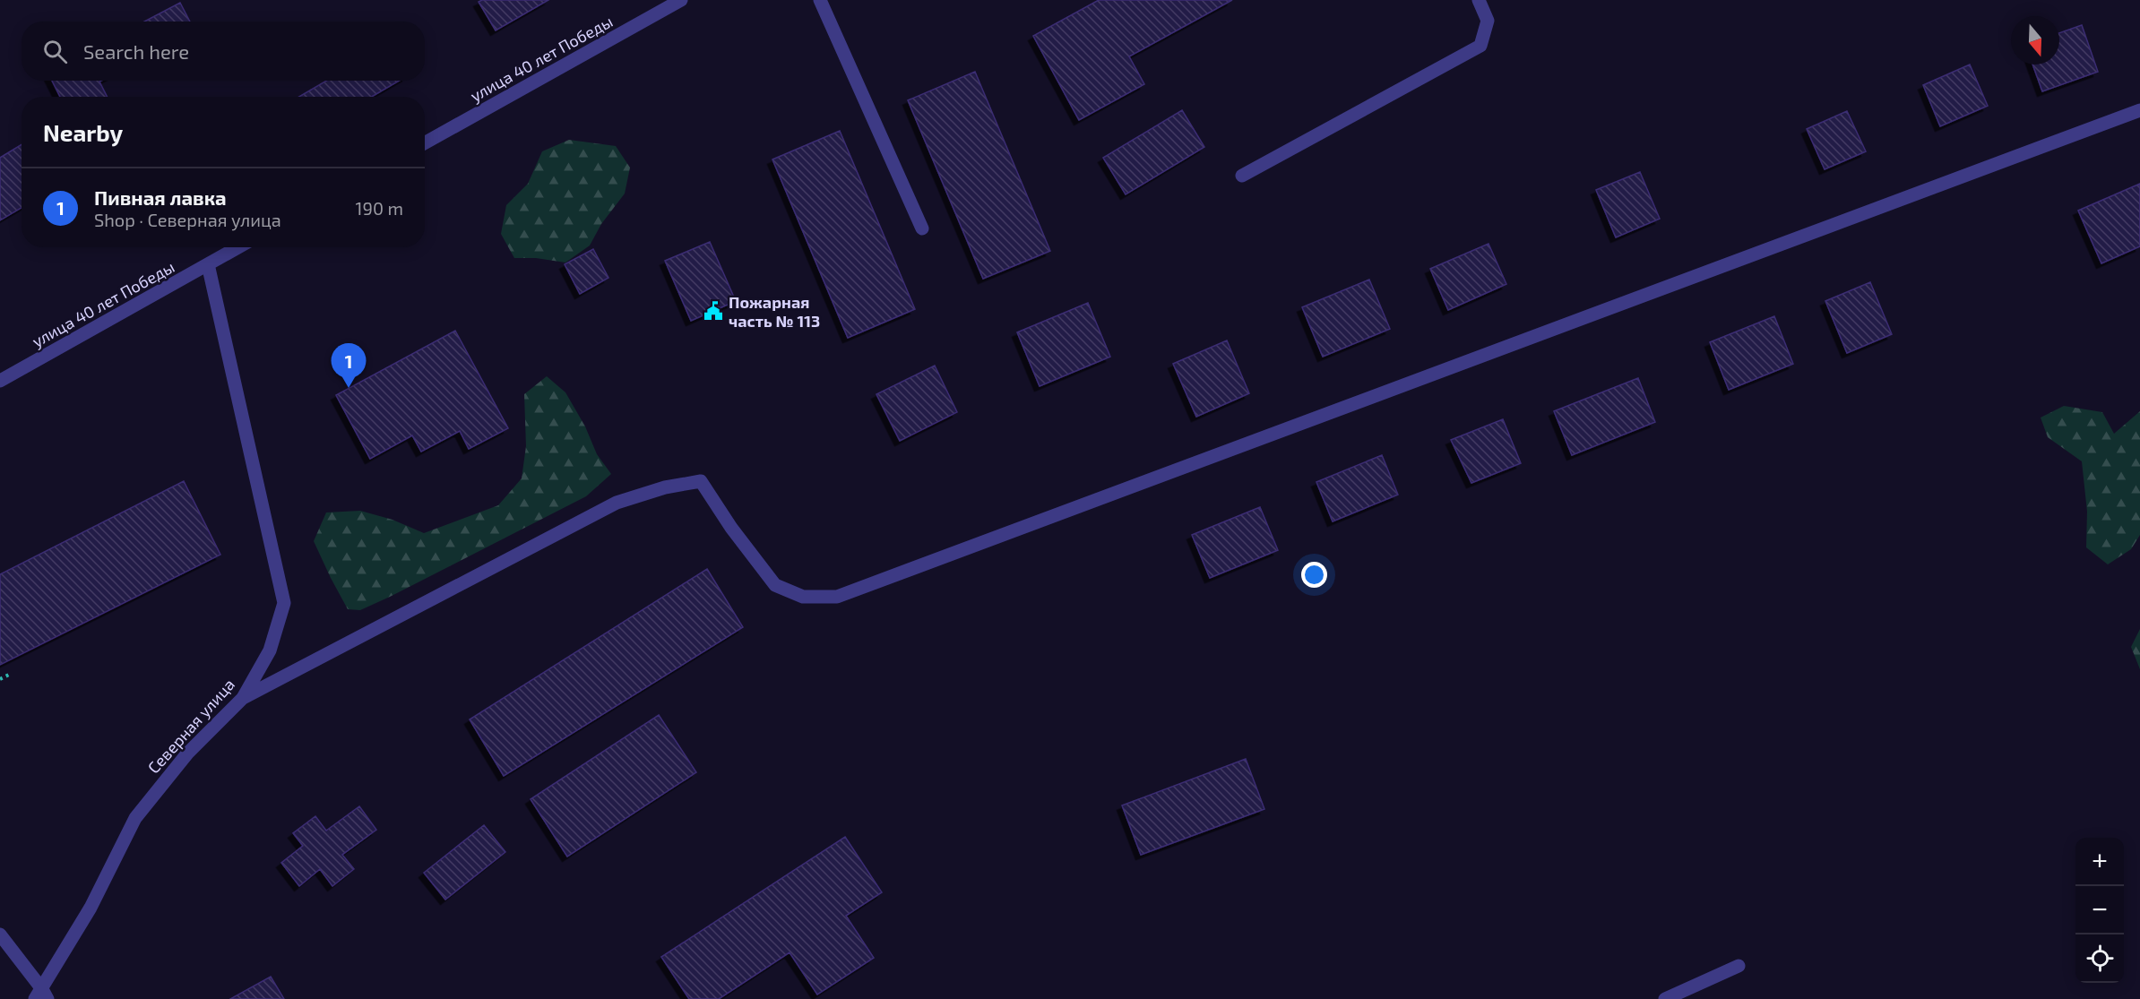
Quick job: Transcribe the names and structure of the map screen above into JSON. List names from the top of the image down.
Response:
{
  "streets": {
    "street": ["улица 40 лет Победы", "Северная улица"]
  },
  "crossings": [
    ["улица 40 лет Победы", "Северная улица"]
  ],
  "places": {
    "public building": ["Пожарная часть № 113"]
  },
  "north": "bottom",
  "page": {
    "search": "Search here",
    "heading": "Nearby",
    "list": [
      {
        "mark": "1",
        "name": "Пивная лавка",
        "note": "Shop · Северная улица",
        "value": "190 m"
      }
    ],
    "pins": "1",
    "map_buttons": ["+", "−"]
  }
}
